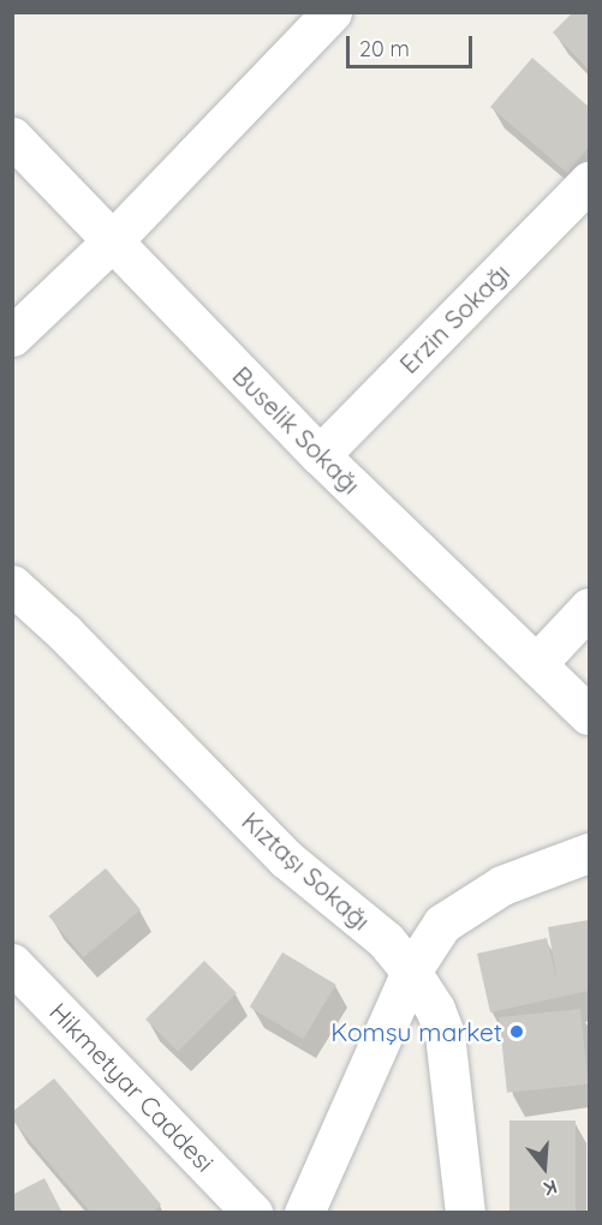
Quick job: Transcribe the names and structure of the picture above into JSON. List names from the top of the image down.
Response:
{
  "streets": {
    "street": [
      "Erzin Sokağı",
      "Buselik Sokağı",
      "Kıztaşı Sokağı",
      "Hikmetyar Caddesi"
    ]
  },
  "crossings": [
    ["Erzin Sokağı", "Buselik Sokağı"]
  ],
  "places": ["Komşu market"],
  "scale_bar": "20 m",
  "north": "bottom"
}
